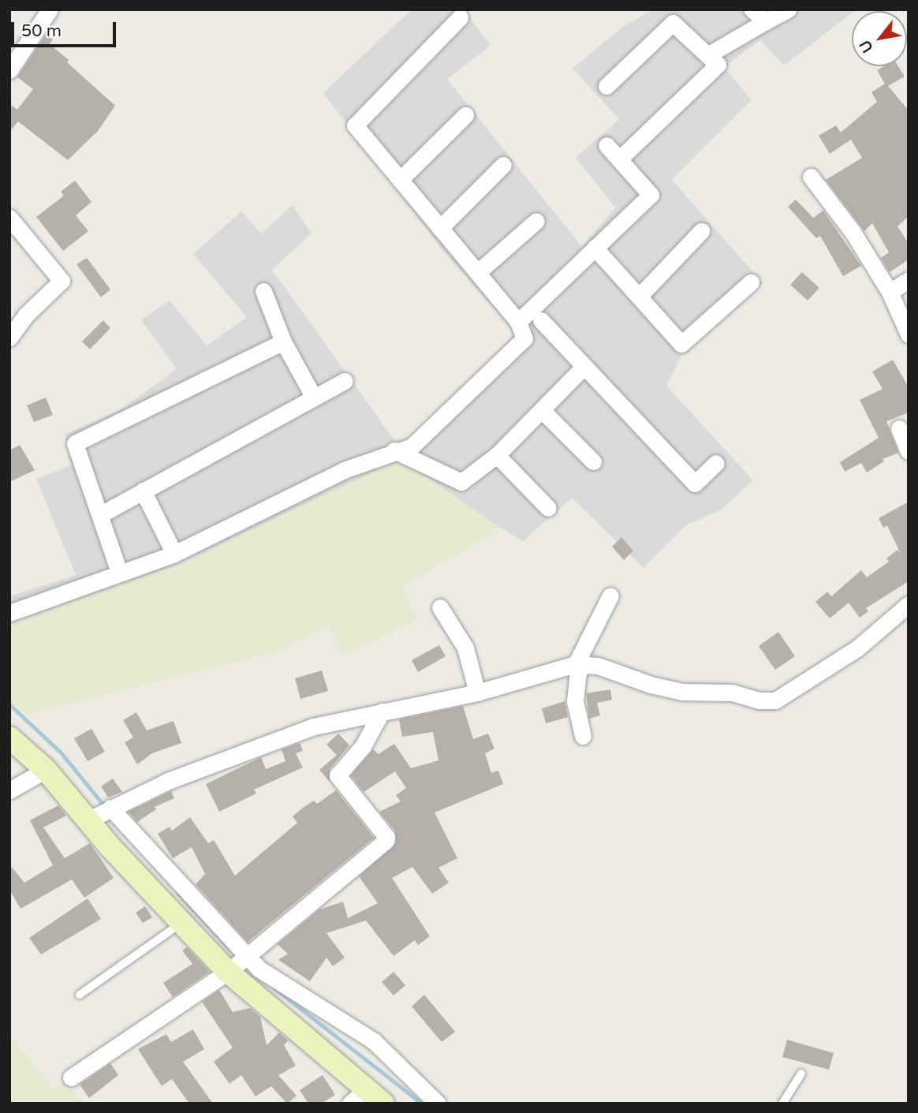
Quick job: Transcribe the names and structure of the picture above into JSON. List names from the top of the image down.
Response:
{
  "scale_bar": "50 m",
  "north": "bottom left"
}
